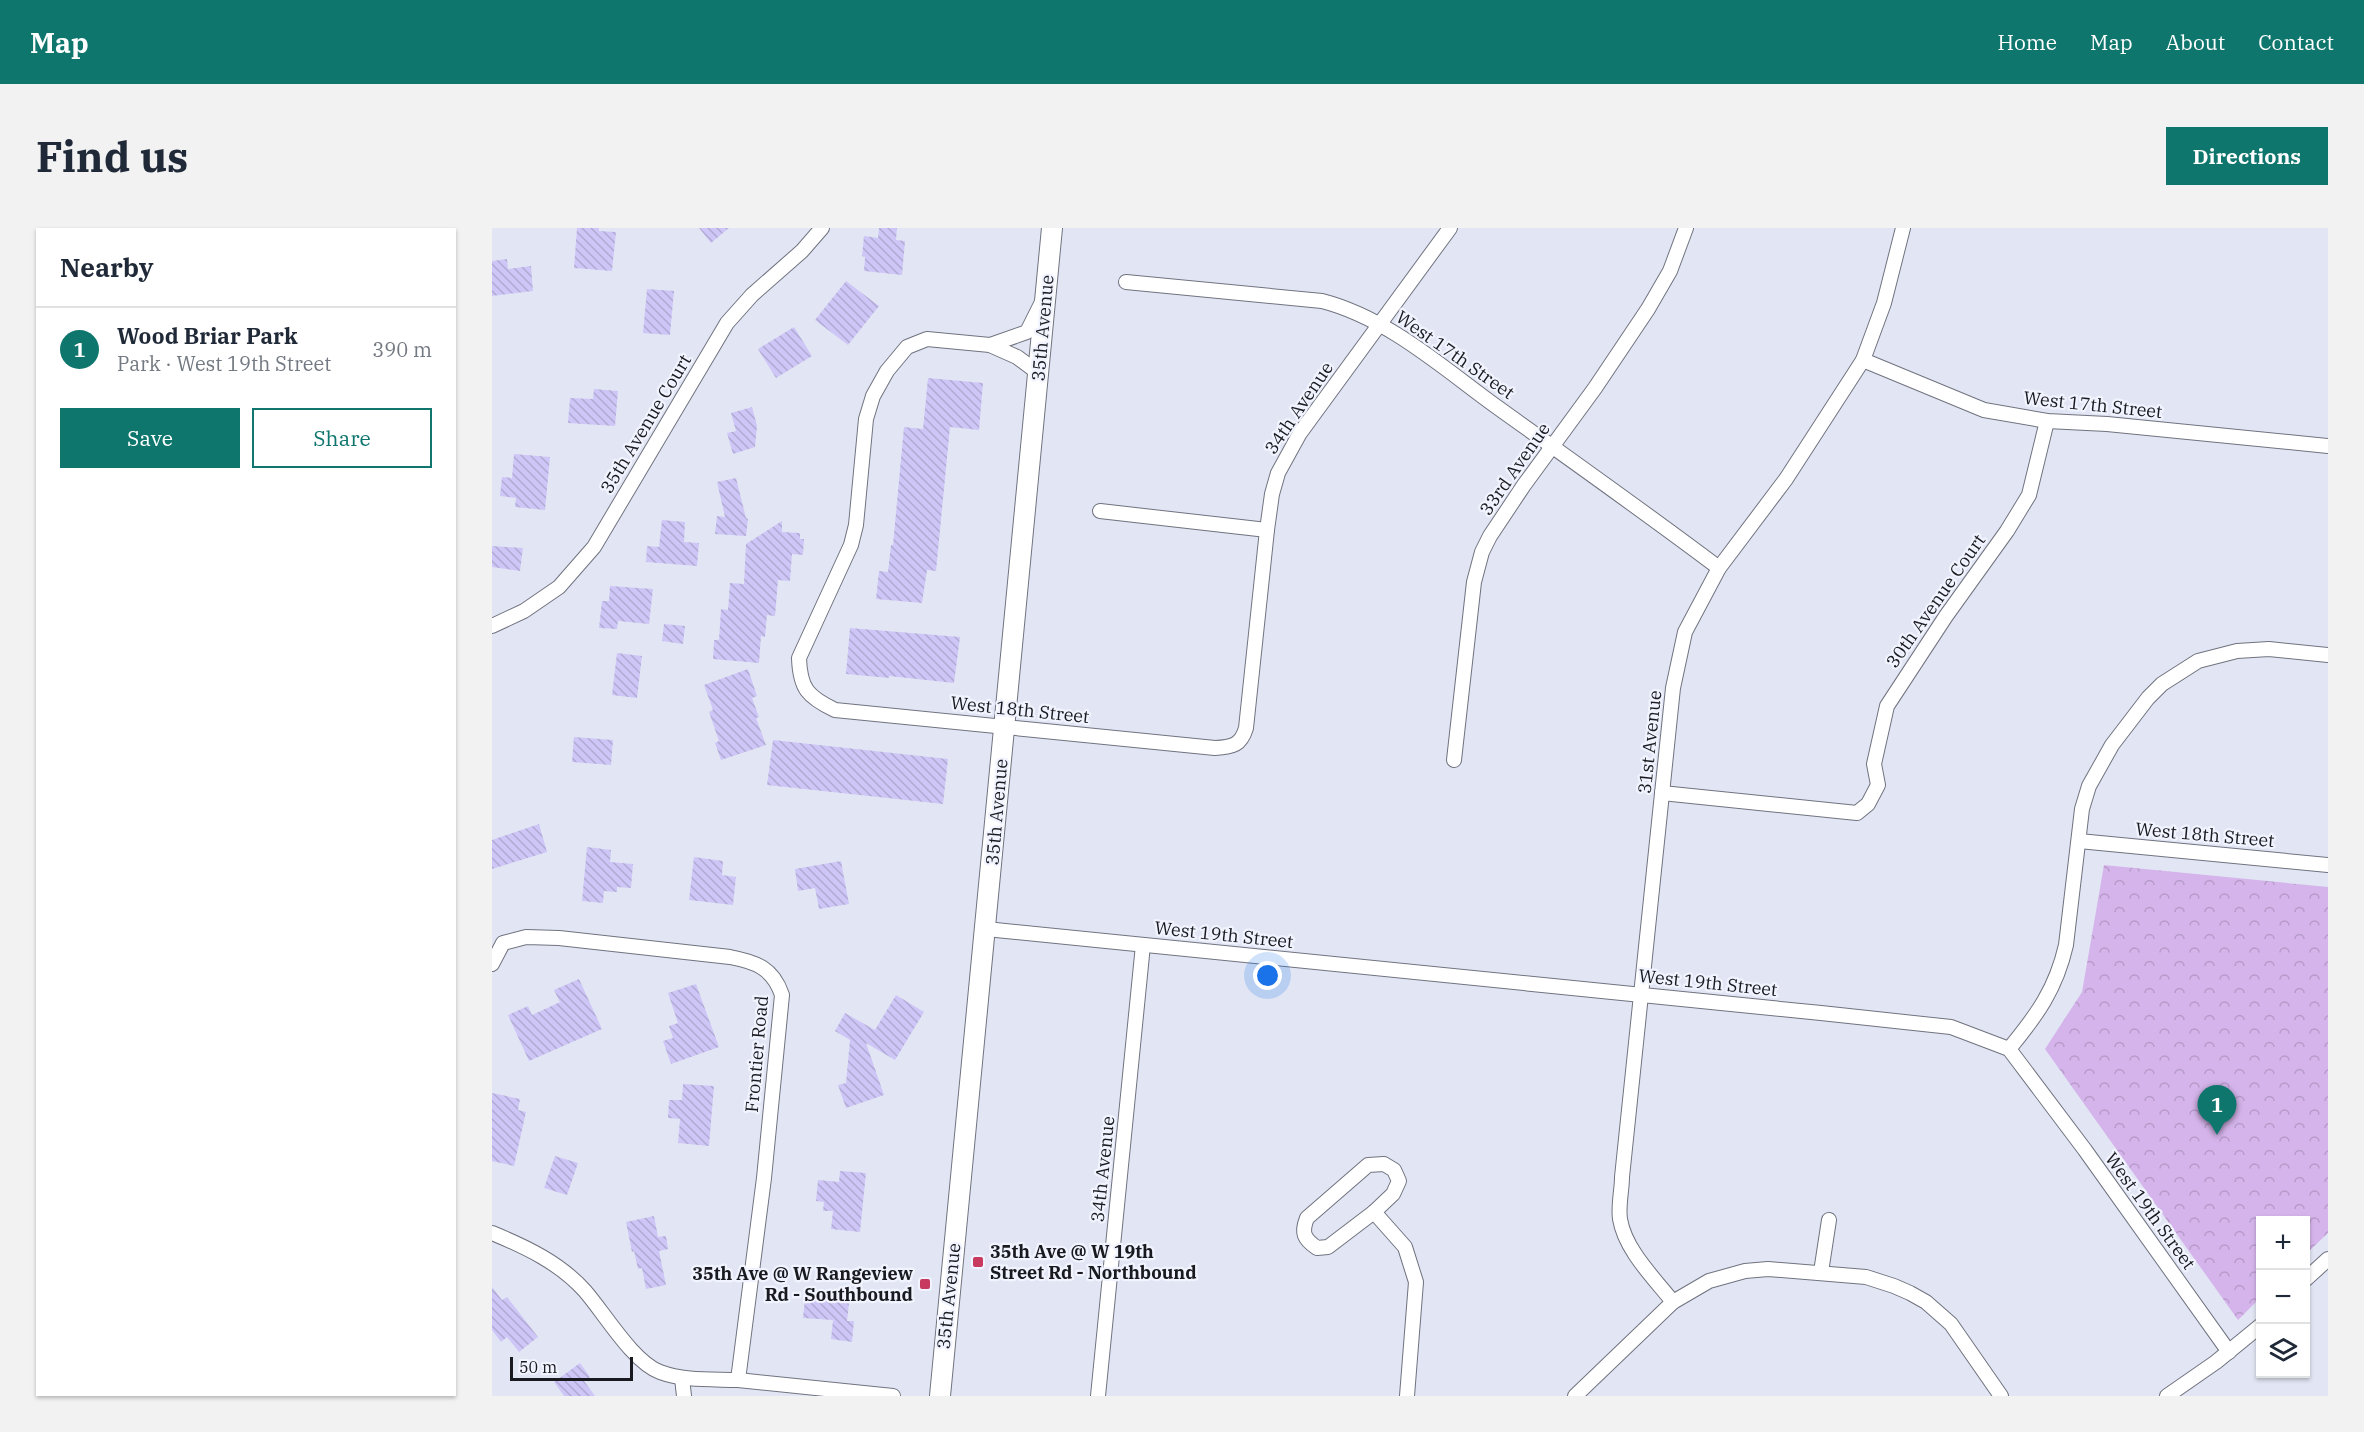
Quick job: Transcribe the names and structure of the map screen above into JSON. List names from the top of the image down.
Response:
{
  "streets": {
    "main road": ["35th Avenue"],
    "street": [
      "West 17th Street",
      "34th Avenue",
      "35th Avenue Court",
      "33rd Avenue",
      "30th Avenue Court",
      "West 18th Street",
      "31st Avenue",
      "West 19th Street",
      "Frontier Road"
    ]
  },
  "crossings": [
    ["35th Avenue", "West 18th Street"],
    ["35th Avenue", "West 19th Street"],
    ["West 17th Street", "34th Avenue"],
    ["West 17th Street", "33rd Avenue"],
    ["West 17th Street", "30th Avenue Court"],
    ["West 17th Street", "31st Avenue"],
    ["34th Avenue", "West 18th Street"],
    ["34th Avenue", "West 19th Street"],
    ["30th Avenue Court", "31st Avenue"],
    ["31st Avenue", "West 19th Street"]
  ],
  "places": {
    "transit": ["35th Ave @ W 19th Street Rd - Northbound", "35th Ave @ W Rangeview Rd - Southbound"]
  },
  "scale_bar": "50 m",
  "page": {
    "header": "Map",
    "nav": [
      "Home",
      "Map",
      "About",
      "Contact"
    ],
    "buttons": [
      "Directions",
      ["Save", "Share"]
    ],
    "title": "Find us",
    "heading": "Nearby",
    "list": [
      {
        "mark": "1",
        "name": "Wood Briar Park",
        "note": "Park · West 19th Street",
        "value": "390 m"
      }
    ],
    "pins": "1",
    "map_buttons": ["+", "−"],
    "scale": "50 m"
  }
}
